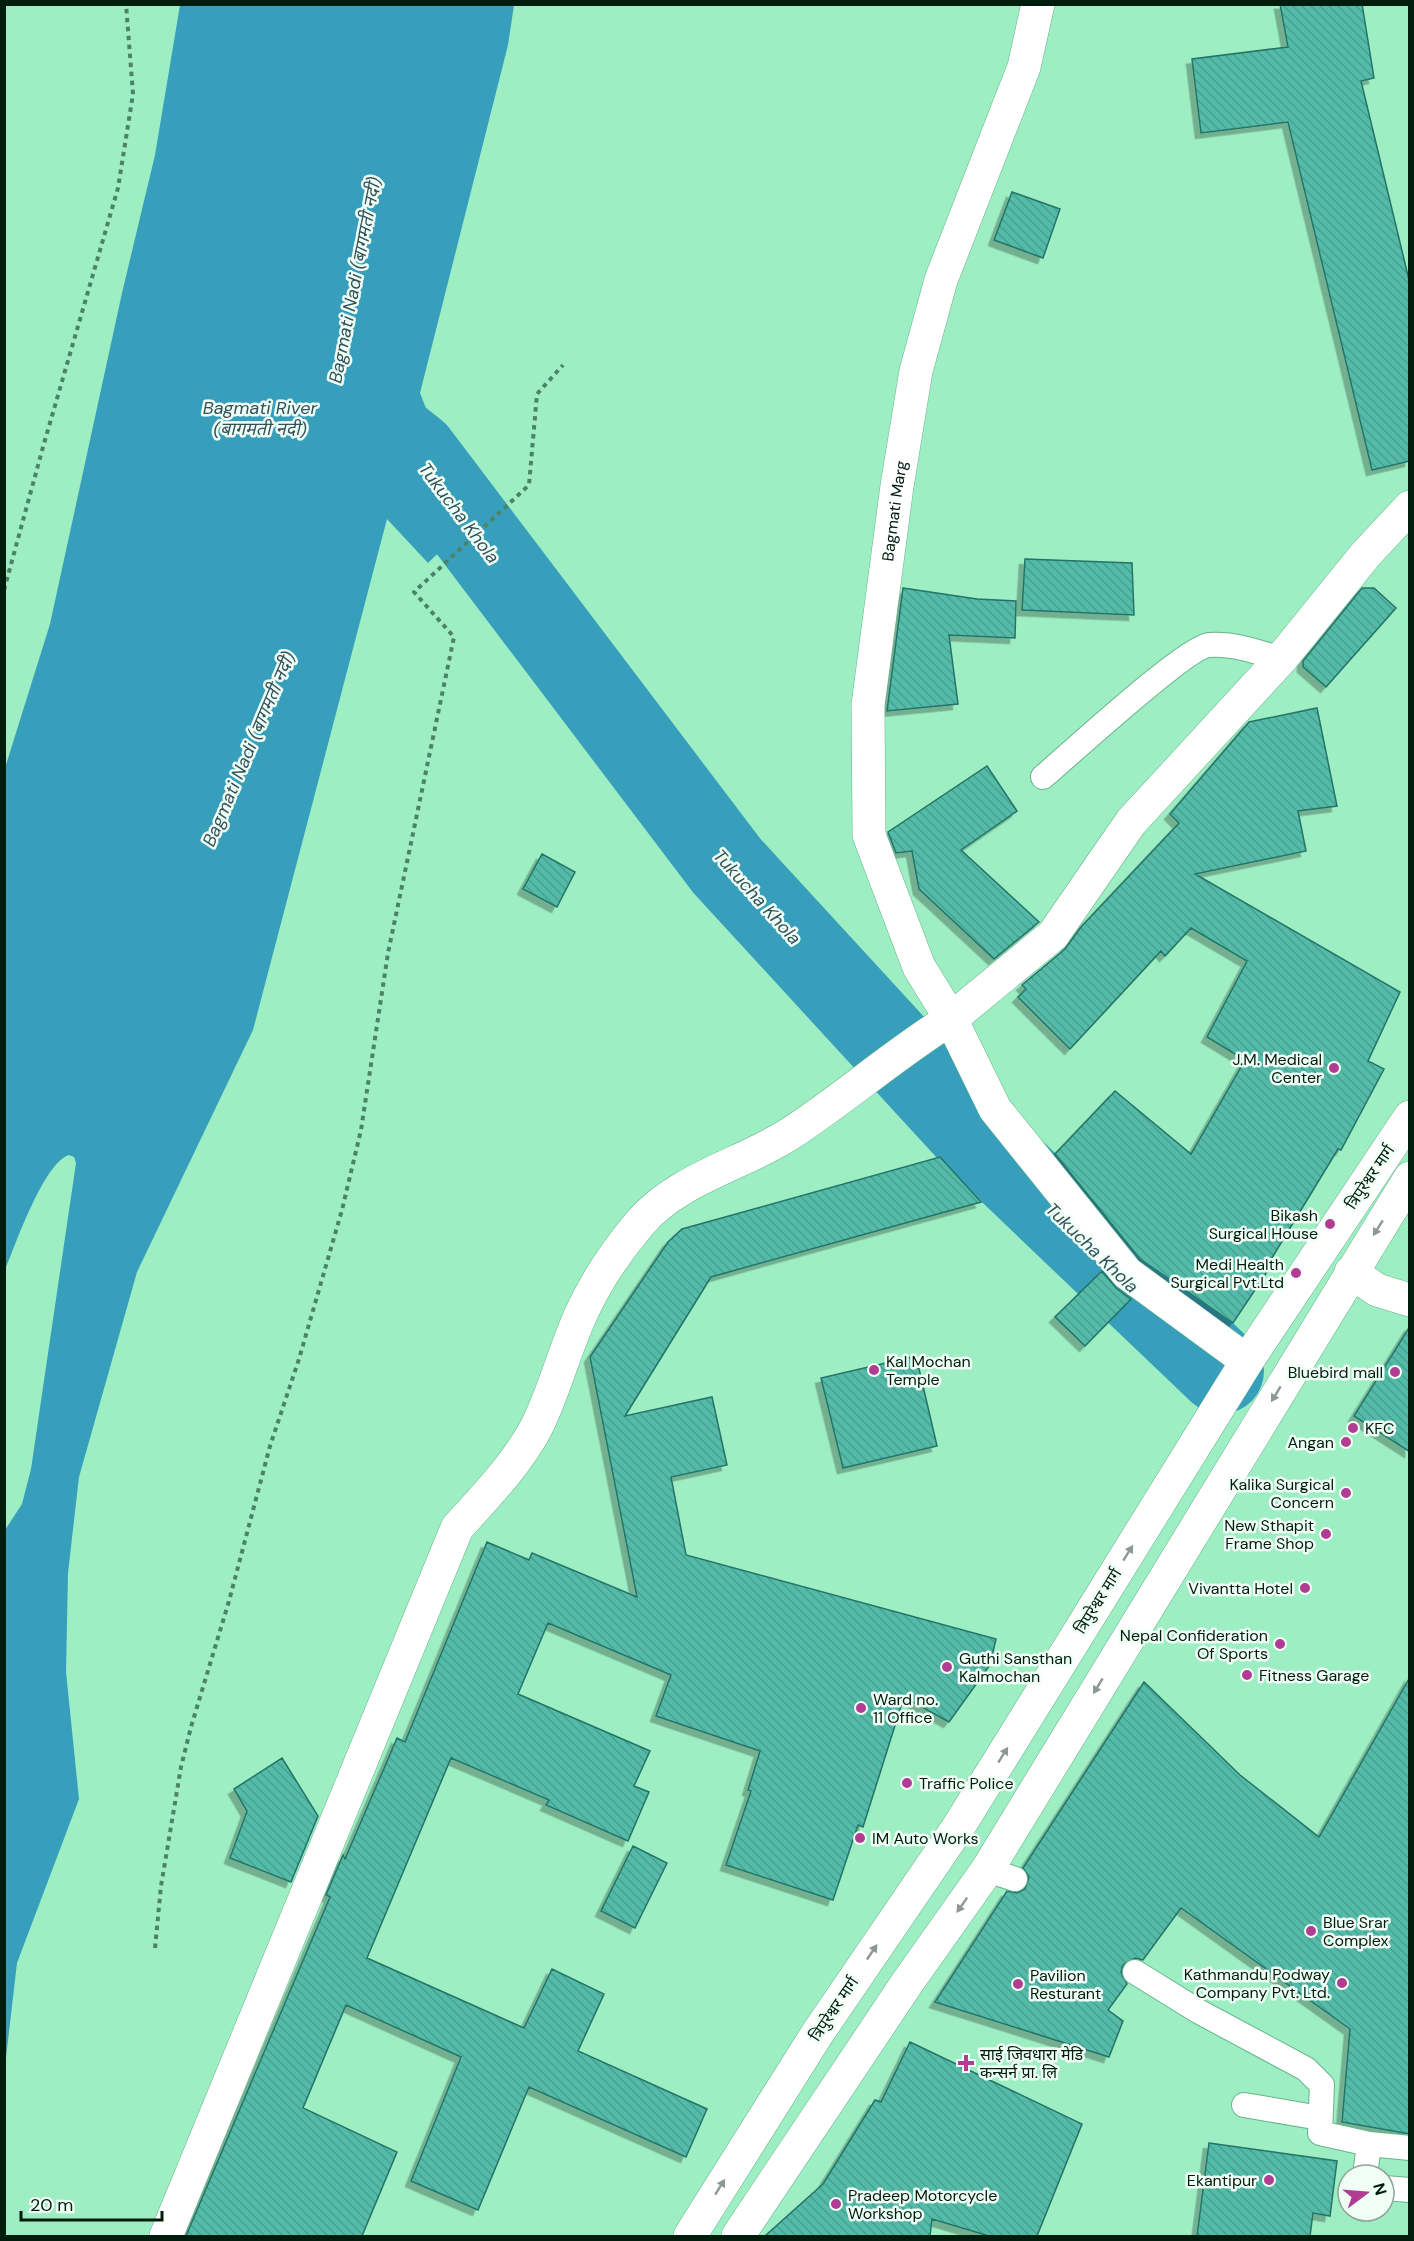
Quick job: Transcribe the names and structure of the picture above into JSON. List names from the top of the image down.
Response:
{
  "streets": {
    "main road": ["Bagmati Marg", "त्रिपुरेश्वर मार्ग"]
  },
  "crossings": [
    ["Bagmati Marg", "त्रिपुरेश्वर मार्ग"]
  ],
  "water": ["Bagmati Nadi (बागमती नदी)", "Bagmati River (बागमती नदी)", "Tukucha Khola"],
  "places": {
    "other": [
      "J.M. Medical Center",
      "Bikash Surgical House",
      "Medi Health Surgical Pvt.Ltd",
      "Kal Mochan Temple",
      "Bluebird mall",
      "KFC",
      "Angan",
      "Kalika Surgical Concern",
      "New Sthapit Frame Shop",
      "Vivantta Hotel",
      "Nepal Confideration Of Sports",
      "Guthi Sansthan Kalmochan",
      "Fitness Garage",
      "Ward no. 11 Office",
      "Traffic Police",
      "IM Auto Works",
      "Blue Srar Complex",
      "Kathmandu Podway Company Pvt. Ltd.",
      "Pavilion Resturant",
      "Ekantipur",
      "Pradeep Motorcycle Workshop"
    ],
    "health": ["साई जिवधारा मेडि कन्सर्न प्रा. लि"]
  },
  "scale_bar": "20 m",
  "north": "right"
}
